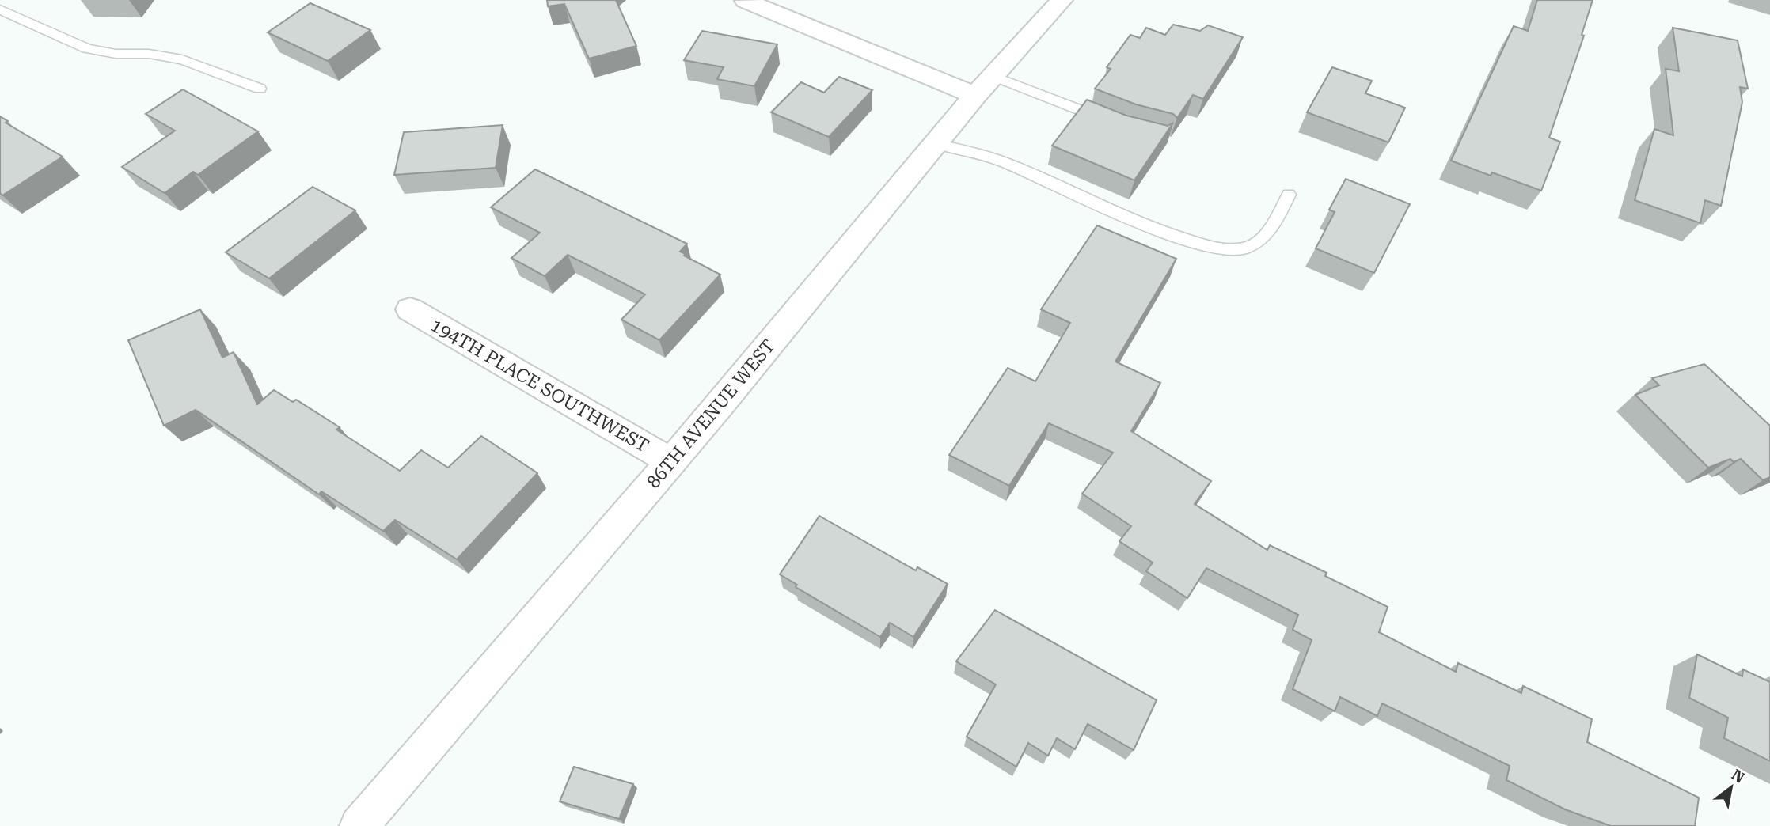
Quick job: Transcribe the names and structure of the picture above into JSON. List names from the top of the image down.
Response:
{
  "streets": {
    "street": ["194TH PLACE SOUTHWEST", "86TH AVENUE WEST"]
  },
  "crossings": [
    ["194TH PLACE SOUTHWEST", "86TH AVENUE WEST"]
  ],
  "north": "top right"
}
